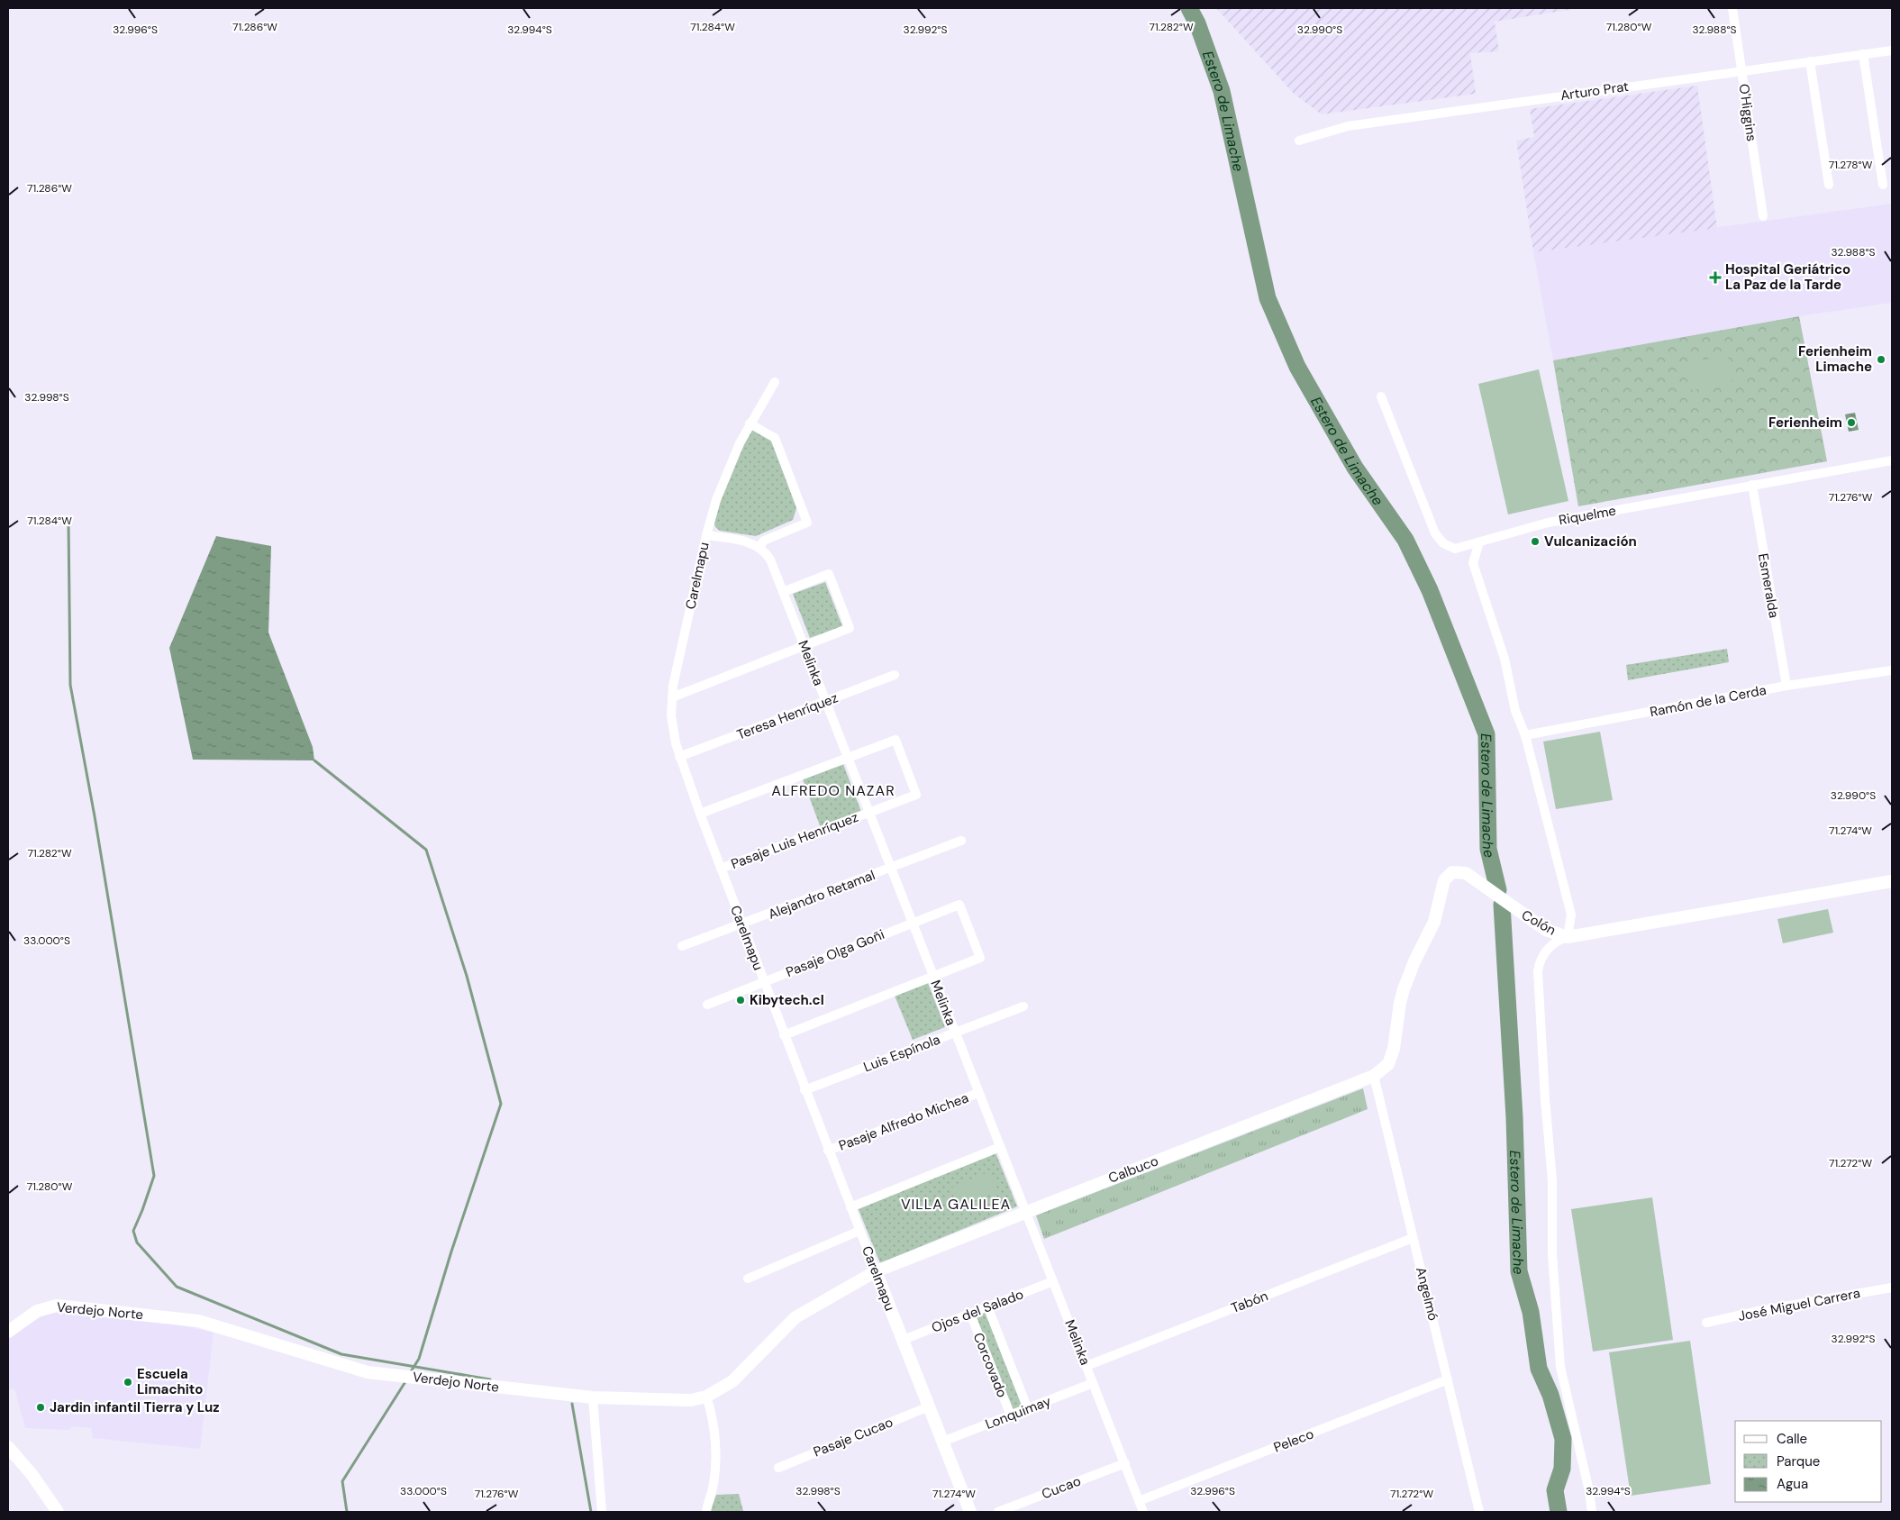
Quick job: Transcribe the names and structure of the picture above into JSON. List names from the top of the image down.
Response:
{
  "streets": {
    "street": [
      "Arturo Prat",
      "O'Higgins",
      "Riquelme",
      "Carelmapu",
      "Esmeralda",
      "Melinka",
      "Ramón de la Cerda",
      "Teresa Henríquez",
      "Pasaje Luis Henríquez",
      "Alejandro Retamal",
      "Colón",
      "Pasaje Olga Goñi",
      "Luis Espínola",
      "Pasaje Alfredo Michea",
      "Calbuco",
      "Angelmó",
      "Tabón",
      "José Miguel Carrera",
      "Verdejo Norte",
      "Ojos del Salado",
      "Corcovado",
      "Lonquimay",
      "Pasaje Cucao",
      "Peleco",
      "Cucao"
    ]
  },
  "crossings": [
    ["Arturo Prat", "O'Higgins"],
    ["Riquelme", "Esmeralda"],
    ["Carelmapu", "Teresa Henríquez"],
    ["Carelmapu", "Pasaje Luis Henríquez"],
    ["Carelmapu", "Alejandro Retamal"],
    ["Carelmapu", "Pasaje Olga Goñi"],
    ["Carelmapu", "Luis Espínola"],
    ["Carelmapu", "Pasaje Alfredo Michea"],
    ["Carelmapu", "Calbuco"],
    ["Carelmapu", "Verdejo Norte"],
    ["Carelmapu", "Ojos del Salado"],
    ["Carelmapu", "Lonquimay"],
    ["Carelmapu", "Pasaje Cucao"],
    ["Esmeralda", "Ramón de la Cerda"],
    ["Melinka", "Teresa Henríquez"],
    ["Melinka", "Pasaje Luis Henríquez"],
    ["Melinka", "Alejandro Retamal"],
    ["Melinka", "Pasaje Olga Goñi"],
    ["Melinka", "Luis Espínola"],
    ["Melinka", "Pasaje Alfredo Michea"],
    ["Melinka", "Calbuco"],
    ["Melinka", "Tabón"],
    ["Melinka", "Ojos del Salado"],
    ["Melinka", "Lonquimay"],
    ["Melinka", "Peleco"],
    ["Melinka", "Cucao"],
    ["Colón", "Calbuco"],
    ["Calbuco", "Angelmó"],
    ["Calbuco", "Verdejo Norte"],
    ["Angelmó", "Tabón"],
    ["Angelmó", "Peleco"],
    ["Ojos del Salado", "Corcovado"],
    ["Corcovado", "Lonquimay"]
  ],
  "districts": ["ALFREDO NAZAR", "VILLA GALILEA"],
  "water": ["Estero de Limache"],
  "places": {
    "health": ["Hospital Geriátrico La Paz de la Tarde"],
    "other": [
      "Ferienheim Limache",
      "Ferienheim",
      "Vulcanización",
      "Kibytech.cl",
      "Escuela Limachito",
      "Jardin infantil Tierra y Luz"
    ]
  },
  "legend": ["Calle", "Parque", "Agua"],
  "coordinates": [
    "71.286°W",
    "71.284°W",
    "71.282°W",
    "71.280°W",
    "32.996°S",
    "32.994°S",
    "32.992°S",
    "32.990°S",
    "32.988°S",
    "71.278°W",
    "32.998°S",
    "71.276°W",
    "71.274°W",
    "33.000°S",
    "71.272°W"
  ]
}
